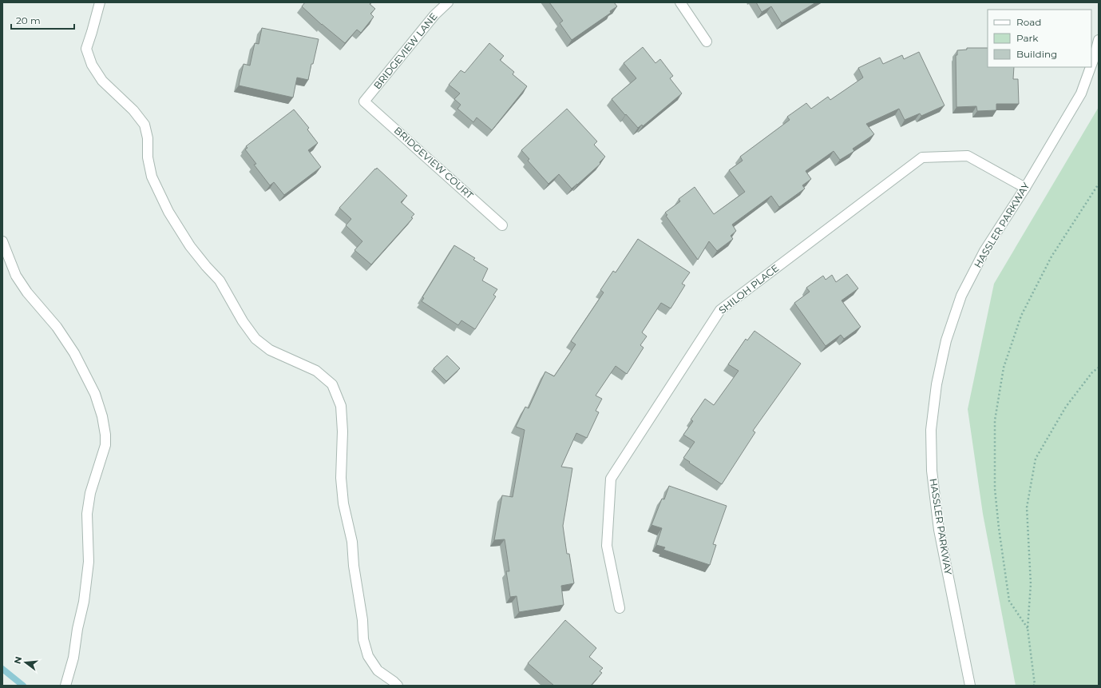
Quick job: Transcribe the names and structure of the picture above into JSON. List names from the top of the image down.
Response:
{
  "streets": {
    "street": [
      "BRIDGEVIEW LANE",
      "BRIDGEVIEW COURT",
      "HASSLER PARKWAY",
      "SHILOH PLACE"
    ]
  },
  "crossings": [
    ["BRIDGEVIEW LANE", "BRIDGEVIEW COURT"],
    ["HASSLER PARKWAY", "SHILOH PLACE"]
  ],
  "legend": ["Road", "Park", "Building"],
  "scale_bar": "20 m",
  "north": "left"
}
